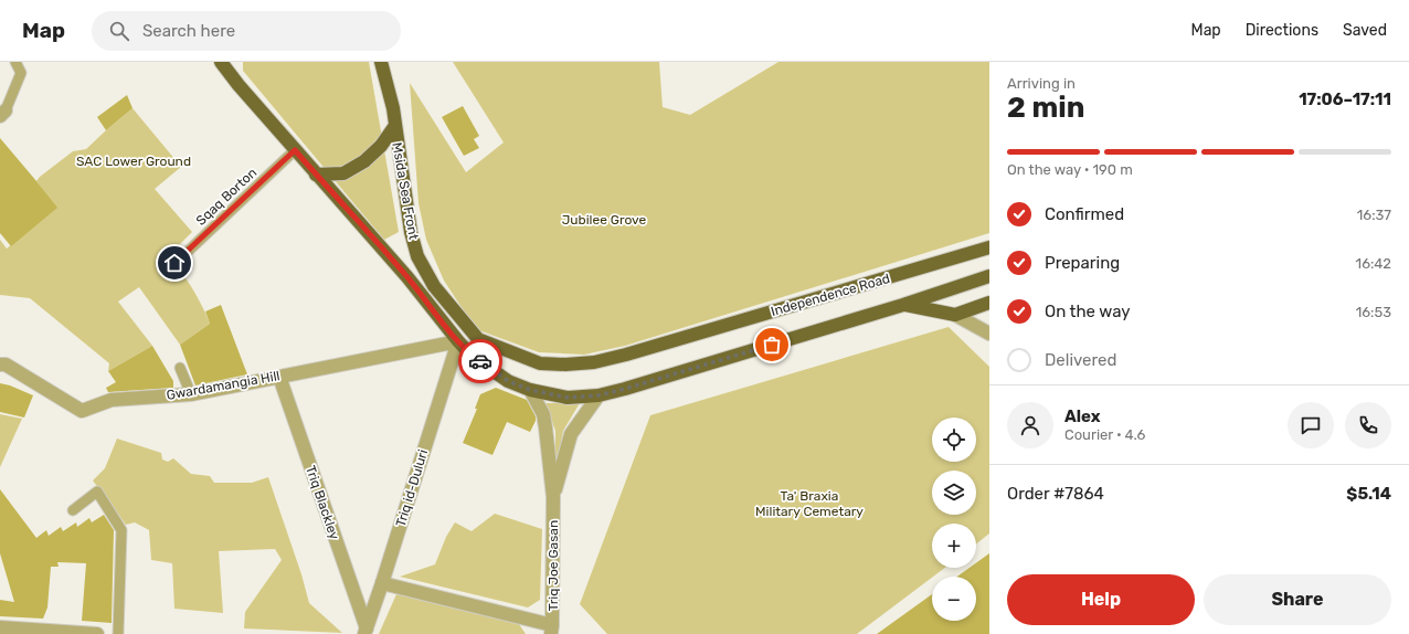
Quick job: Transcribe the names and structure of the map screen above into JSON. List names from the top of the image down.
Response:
{
  "streets": {
    "highway": ["Msida Sea Front", "Independence Road"],
    "street": [
      "Gwardamangia Hill",
      "Triq id-Duluri",
      "Triq Blackley",
      "Triq Joe Gasan"
    ],
    "lane": ["Sqaq Borton"]
  },
  "crossings": [
    ["Msida Sea Front", "Independence Road"],
    ["Gwardamangia Hill", "Triq id-Duluri"],
    ["Gwardamangia Hill", "Triq Blackley"],
    ["Triq id-Duluri", "Triq Blackley"]
  ],
  "parks": ["SAC Lower Ground", "Jubilee Grove", "Ta' Braxia Military Cemetary"],
  "page": {
    "header": "Map",
    "search": "Search here",
    "nav": ["Map", "Directions", "Saved"],
    "heading": ["2 min", "Arriving in", "17:06–17:11"],
    "panel": [
      "Alex",
      "Courier · 4.6",
      "Order #7864",
      "$5.14"
    ],
    "bar": "On the way · 190 m",
    "list": [
      ["Confirmed", "16:37"],
      ["Preparing", "16:42"],
      ["On the way", "16:53"],
      "Delivered"
    ],
    "map_buttons": ["+", "−"],
    "buttons": ["Help", "Share"]
  }
}
